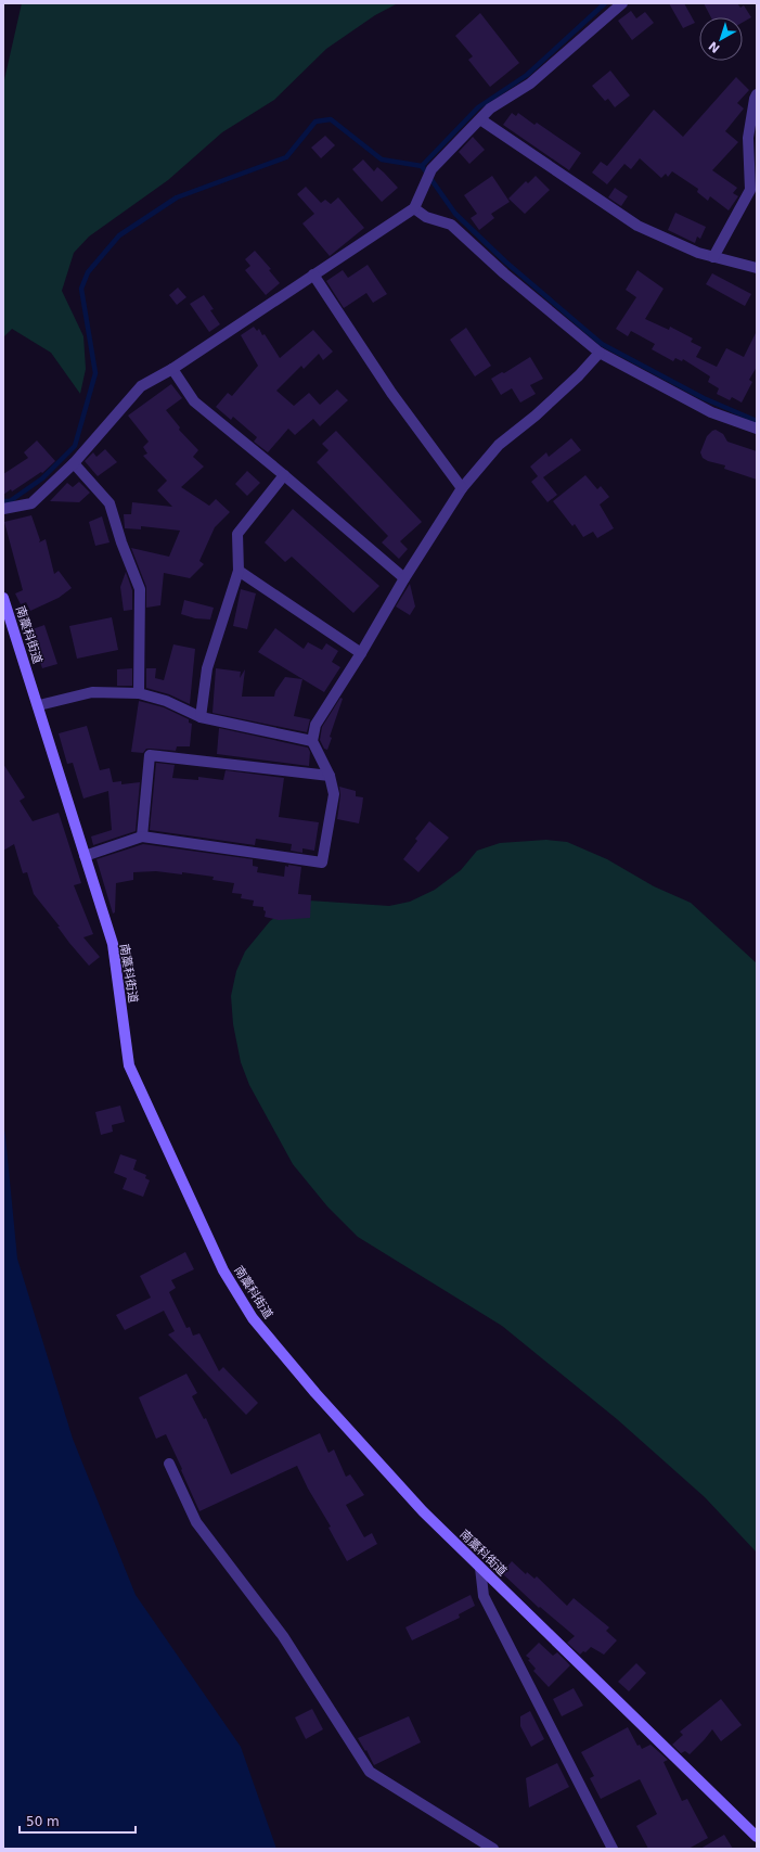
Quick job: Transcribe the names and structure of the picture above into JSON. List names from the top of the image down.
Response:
{
  "streets": {
    "main road": ["南藁科街道"]
  },
  "scale_bar": "50 m",
  "north": "bottom left"
}
